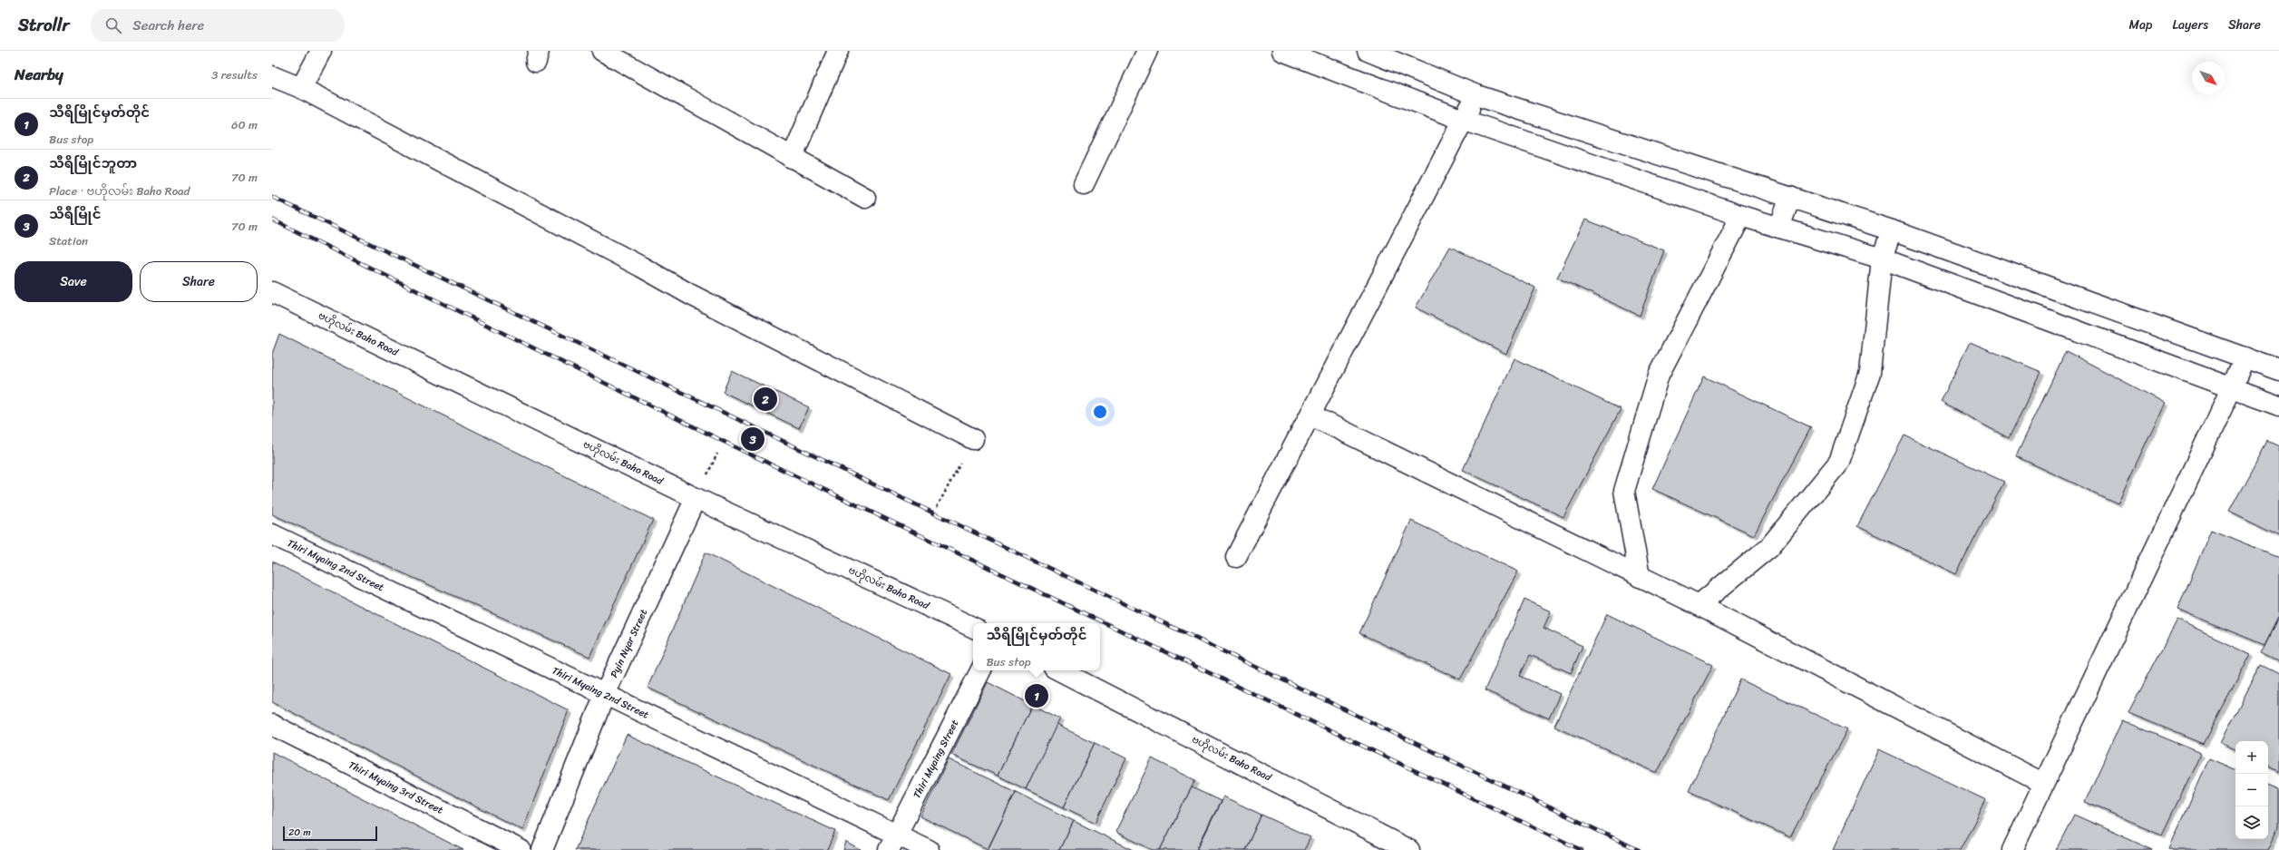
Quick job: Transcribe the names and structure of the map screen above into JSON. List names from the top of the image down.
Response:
{
  "streets": {
    "street": [
      "ဗဟိုလမ်း Baho Road",
      "Thiri Myaing 2nd Street",
      "Pyin Nyar Street",
      "Thiri Myaing Street",
      "Thiri Myaing 3rd Street"
    ]
  },
  "crossings": [
    ["ဗဟိုလမ်း Baho Road", "Pyin Nyar Street"],
    ["Thiri Myaing 2nd Street", "Pyin Nyar Street"],
    ["Thiri Myaing 2nd Street", "Thiri Myaing Street"]
  ],
  "scale_bar": "20 m",
  "north": "bottom right",
  "page": {
    "header": "Strollr",
    "search": "Search here",
    "nav": ["Map", "Layers", "Share"],
    "heading": ["Nearby", "3 results"],
    "list": [
      {
        "mark": "1",
        "name": "သီရိမြိုင်မှတ်တိုင်",
        "note": "Bus stop",
        "value": "60 m"
      },
      {
        "mark": "2",
        "name": "သီရိမြိုင်ဘူတာ",
        "note": "Place · ဗဟိုလမ်း Baho Road",
        "value": "70 m"
      },
      {
        "mark": "3",
        "name": "သိရီမြိုင်",
        "note": "Station",
        "value": "70 m"
      }
    ],
    "buttons": ["Save", "Share"],
    "pins": ["2", "3", "1"],
    "popup": ["သီရိမြိုင်မှတ်တိုင်", "Bus stop"],
    "map_buttons": ["+", "−"],
    "scale": "20 m"
  }
}
